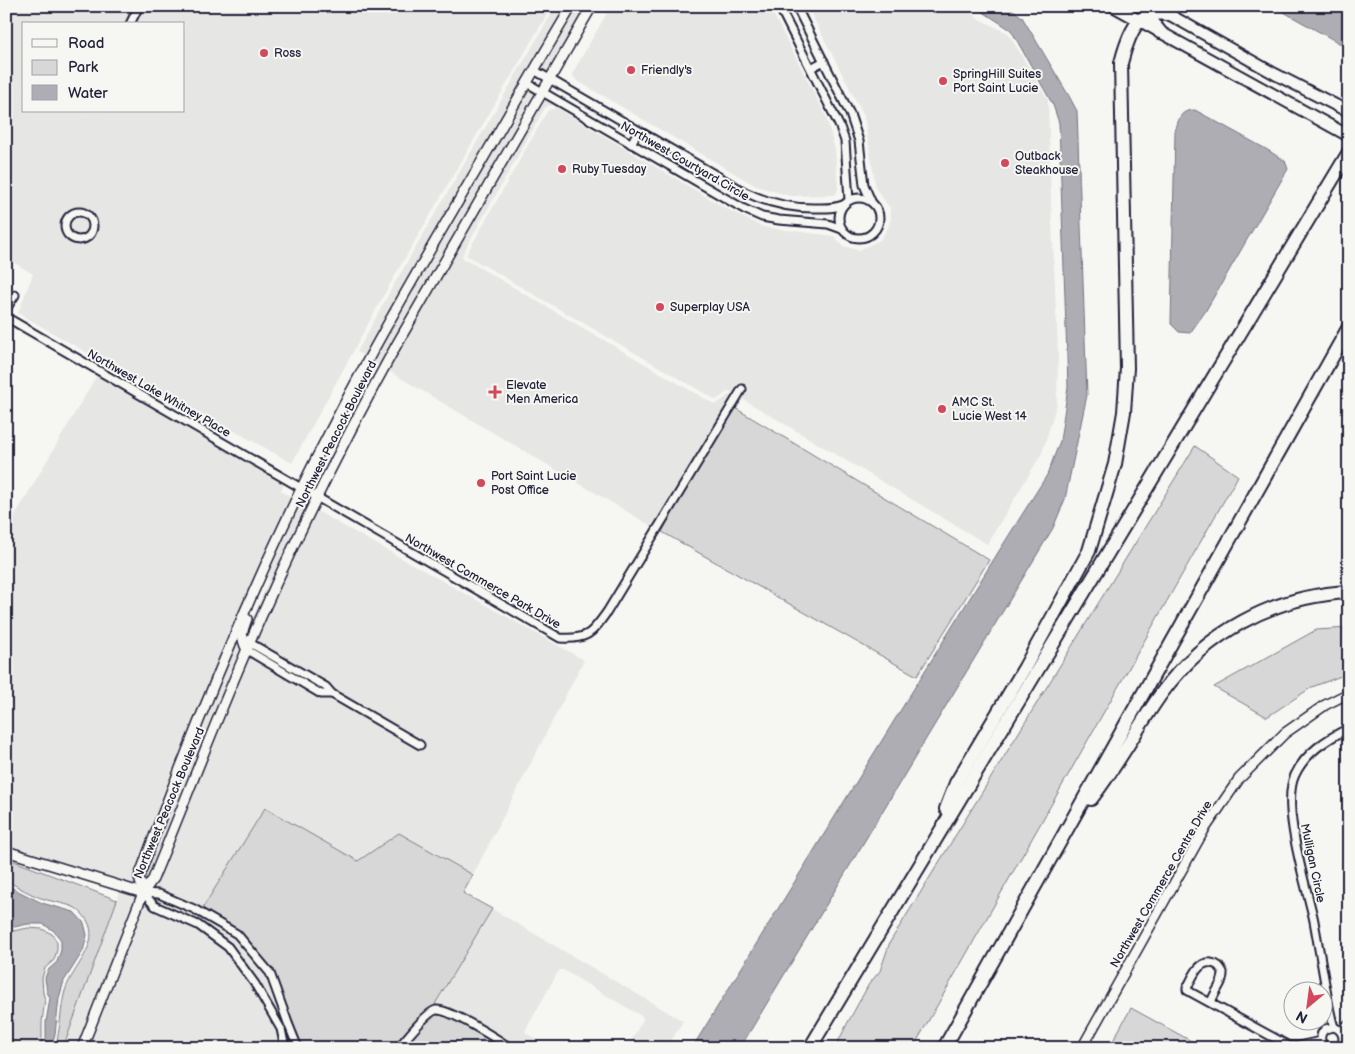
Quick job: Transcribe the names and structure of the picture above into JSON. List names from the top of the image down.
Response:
{
  "streets": {
    "street": [
      "Northwest Courtyard Circle",
      "Northwest Lake Whitney Place",
      "Northwest Peacock Boulevard",
      "Northwest Commerce Park Drive",
      "Mulligan Circle",
      "Northwest Commerce Centre Drive"
    ]
  },
  "crossings": [
    ["Northwest Courtyard Circle", "Northwest Peacock Boulevard"],
    ["Northwest Lake Whitney Place", "Northwest Peacock Boulevard"],
    ["Northwest Lake Whitney Place", "Northwest Commerce Park Drive"],
    ["Northwest Peacock Boulevard", "Northwest Commerce Park Drive"]
  ],
  "places": {
    "other": [
      "Ross",
      "Friendly's",
      "SpringHill Suites Port Saint Lucie",
      "Outback Steakhouse",
      "Ruby Tuesday",
      "Superplay USA",
      "AMC St. Lucie West 14",
      "Port Saint Lucie Post Office"
    ],
    "health": ["Elevate Men America"]
  },
  "legend": ["Road", "Park", "Water"],
  "north": "bottom left"
}
